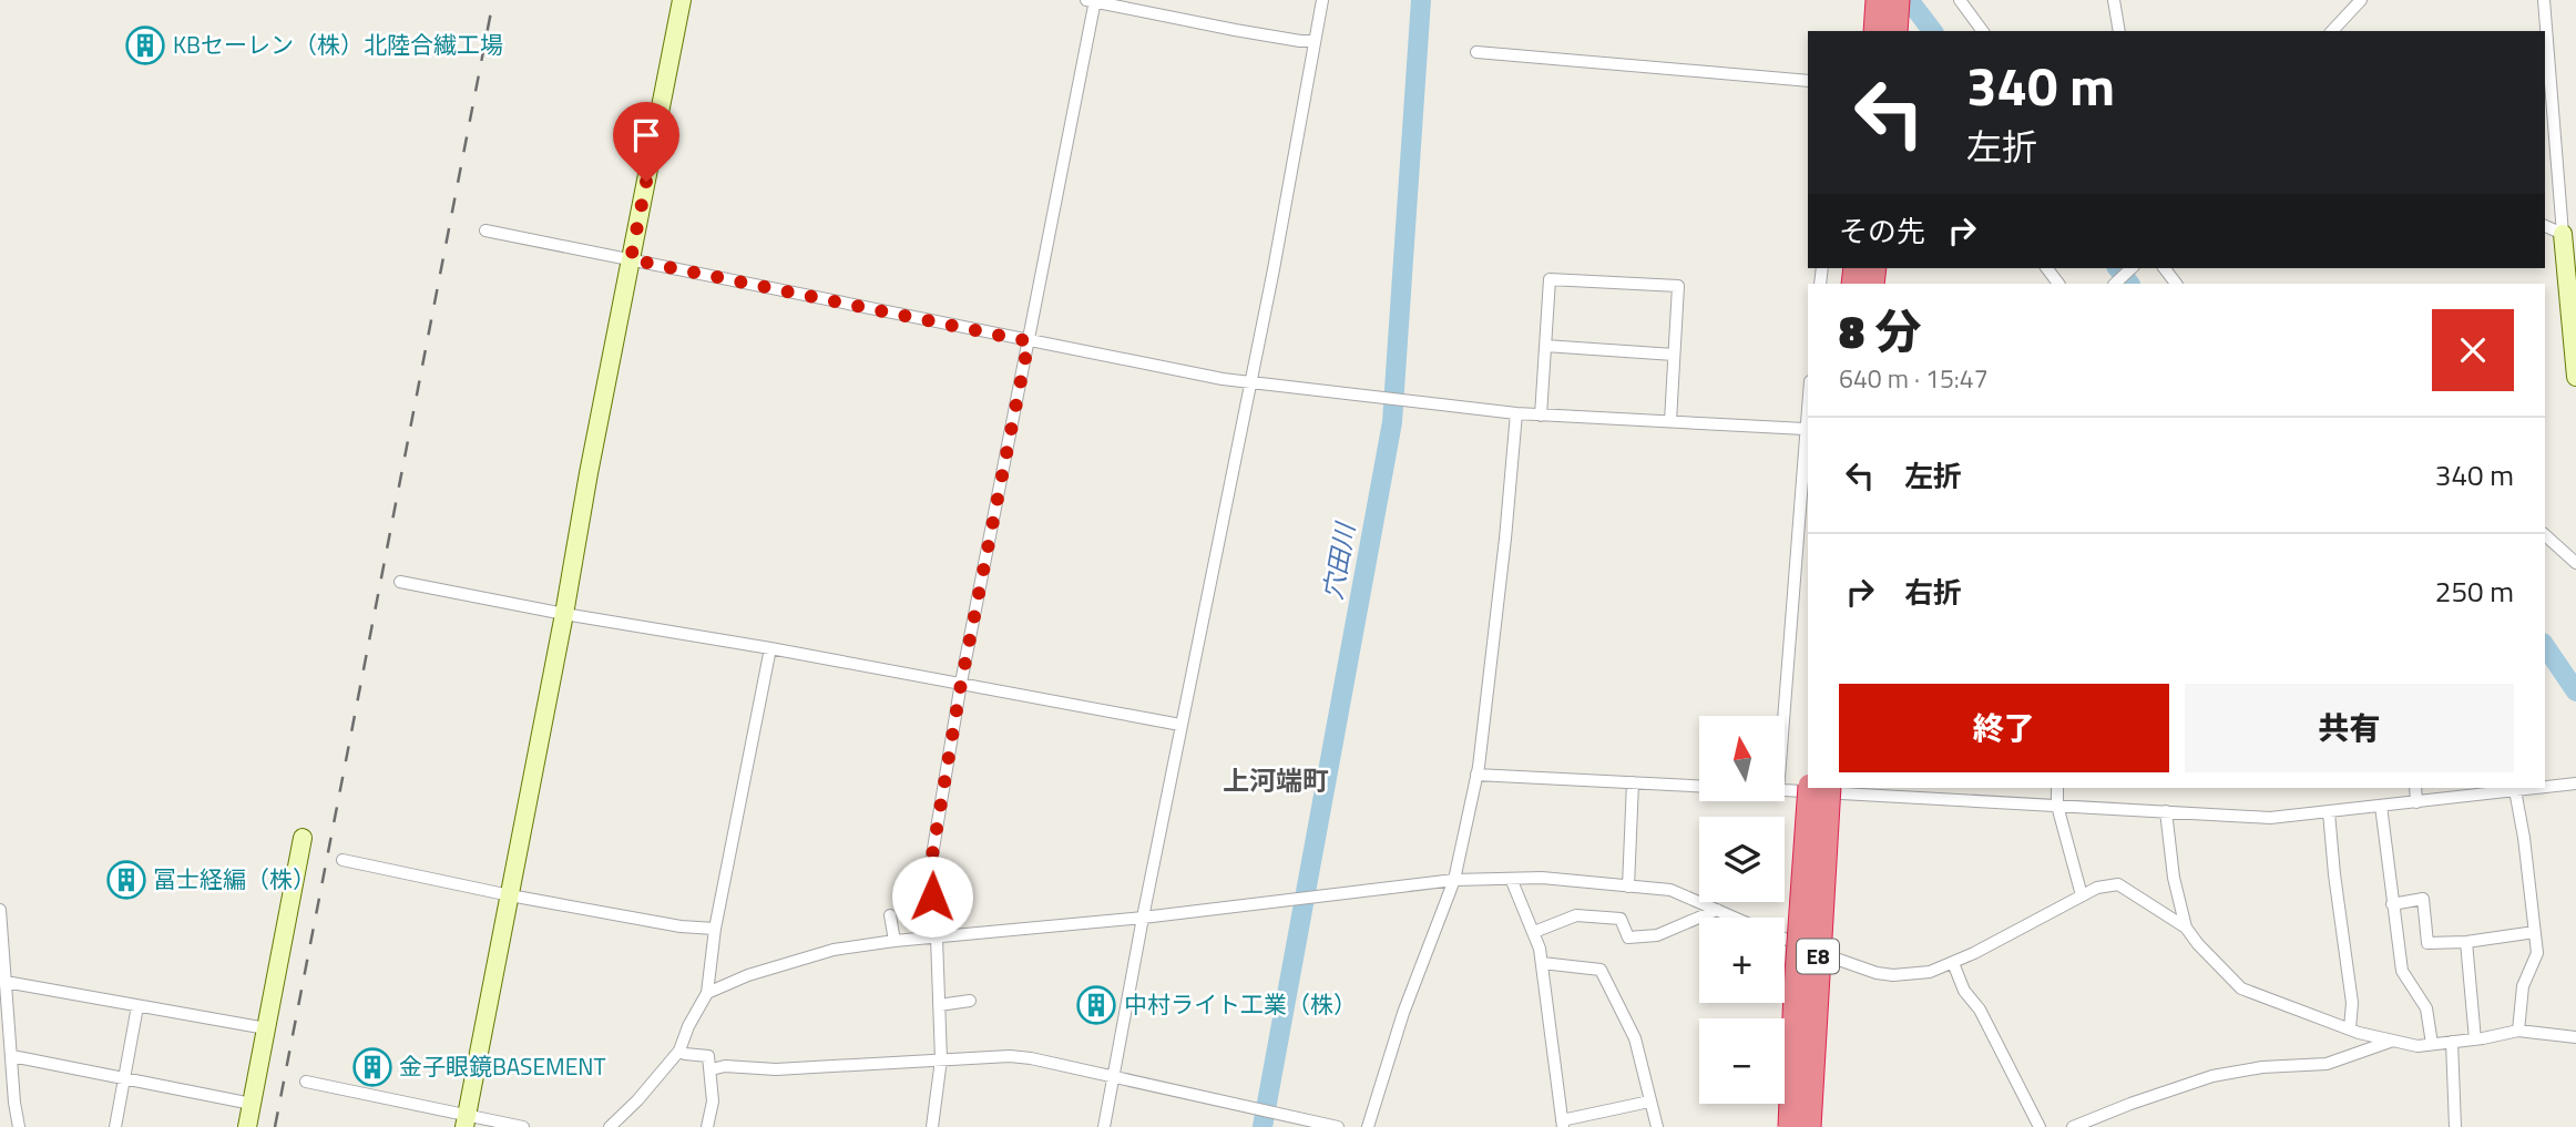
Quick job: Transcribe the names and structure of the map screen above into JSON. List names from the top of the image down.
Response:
{
  "streets": {
    "highway": ["E8"]
  },
  "districts": ["上河端町"],
  "water": ["穴田川"],
  "places": {
    "building": [
      "KBセーレン（株）北陸合繊工場",
      "冨士経編（株）",
      "中村ライト工業（株）",
      "金子眼鏡BASEMENT"
    ]
  },
  "north": "top",
  "page": {
    "turn": ["340 m", "左折"],
    "then": "その先",
    "heading": ["8 分", "640 m · 15:47"],
    "list": [
      {
        "name": "左折",
        "value": "340 m"
      },
      {
        "name": "右折",
        "value": "250 m"
      }
    ],
    "buttons": ["終了", "共有"],
    "map_buttons": ["+", "−"]
  }
}
